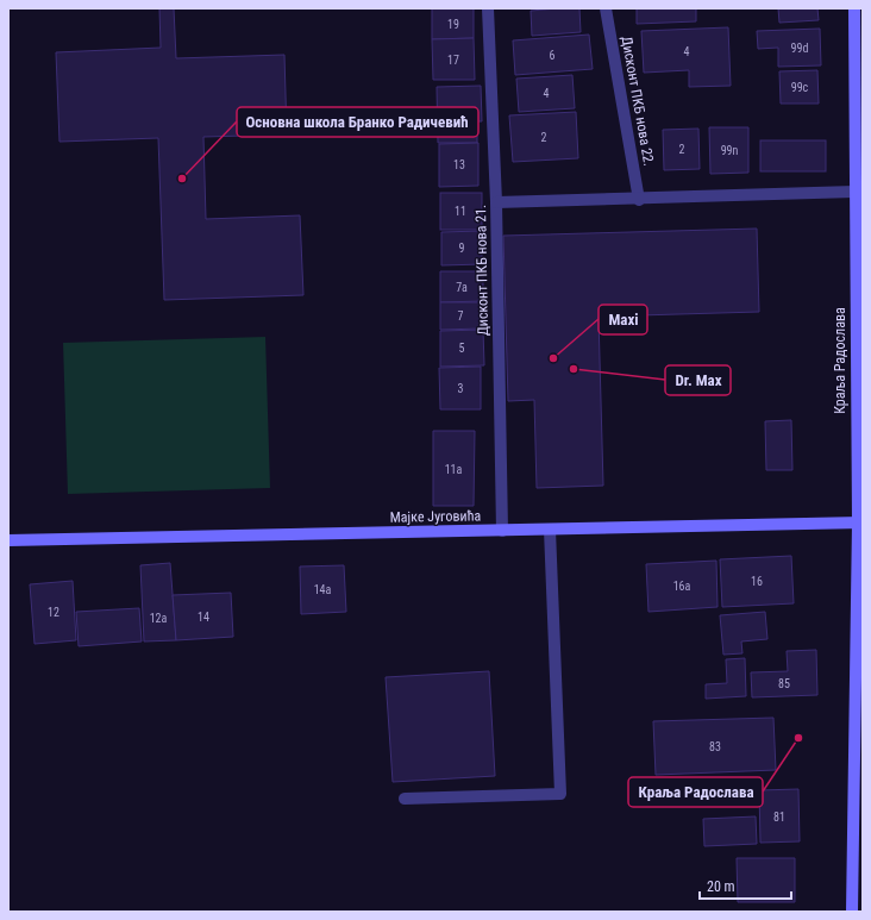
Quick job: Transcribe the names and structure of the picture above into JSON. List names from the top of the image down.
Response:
{
  "streets": {
    "street": [
      "Дисконт ПКБ нова 22.",
      "Дисконт ПКБ нова 21.",
      "Краља Радослава",
      "Мајке Југовића"
    ]
  },
  "crossings": [
    ["Дисконт ПКБ нова 21.", "Мајке Југовића"],
    ["Краља Радослава", "Мајке Југовића"]
  ],
  "places": [
    "Основна школа Бранко Радичевић",
    "Maxi",
    "Dr. Max",
    "Краља Радослава"
  ],
  "house_numbers": [
    "19",
    "99d",
    "4",
    "6",
    "17",
    "99c",
    "4",
    "2",
    "2",
    "99n",
    "13",
    "11",
    "9",
    "7a",
    "7",
    "5",
    "3",
    "11a",
    "16",
    "16a",
    "14a",
    "12",
    "14",
    "12a",
    "85",
    "83",
    "81"
  ],
  "scale_bar": "20 m"
}
